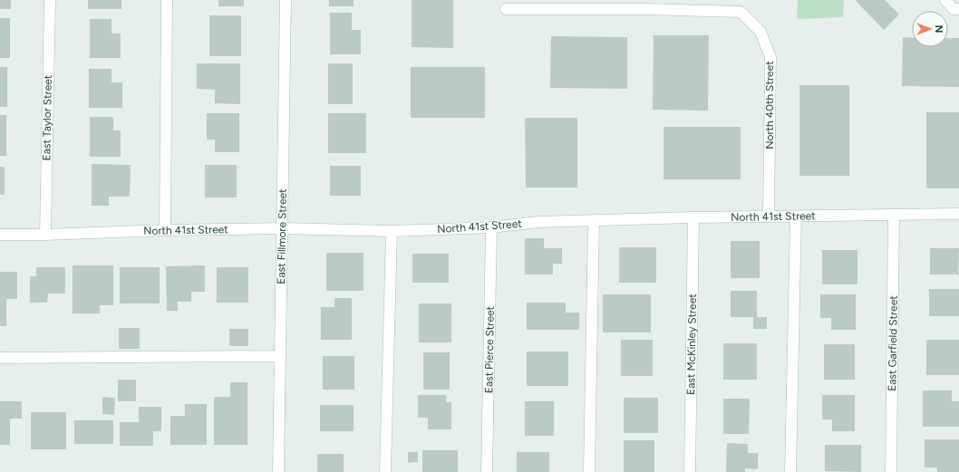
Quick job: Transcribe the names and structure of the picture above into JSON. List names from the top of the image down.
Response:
{
  "streets": {
    "street": [
      "North 40th Street",
      "East Taylor Street",
      "North 41st Street",
      "East Fillmore Street",
      "East Garfield Street",
      "East McKinley Street",
      "East Pierce Street"
    ]
  },
  "crossings": [
    ["North 40th Street", "North 41st Street"],
    ["East Taylor Street", "North 41st Street"],
    ["North 41st Street", "East Fillmore Street"],
    ["North 41st Street", "East Garfield Street"],
    ["North 41st Street", "East McKinley Street"],
    ["North 41st Street", "East Pierce Street"]
  ],
  "north": "right"
}
